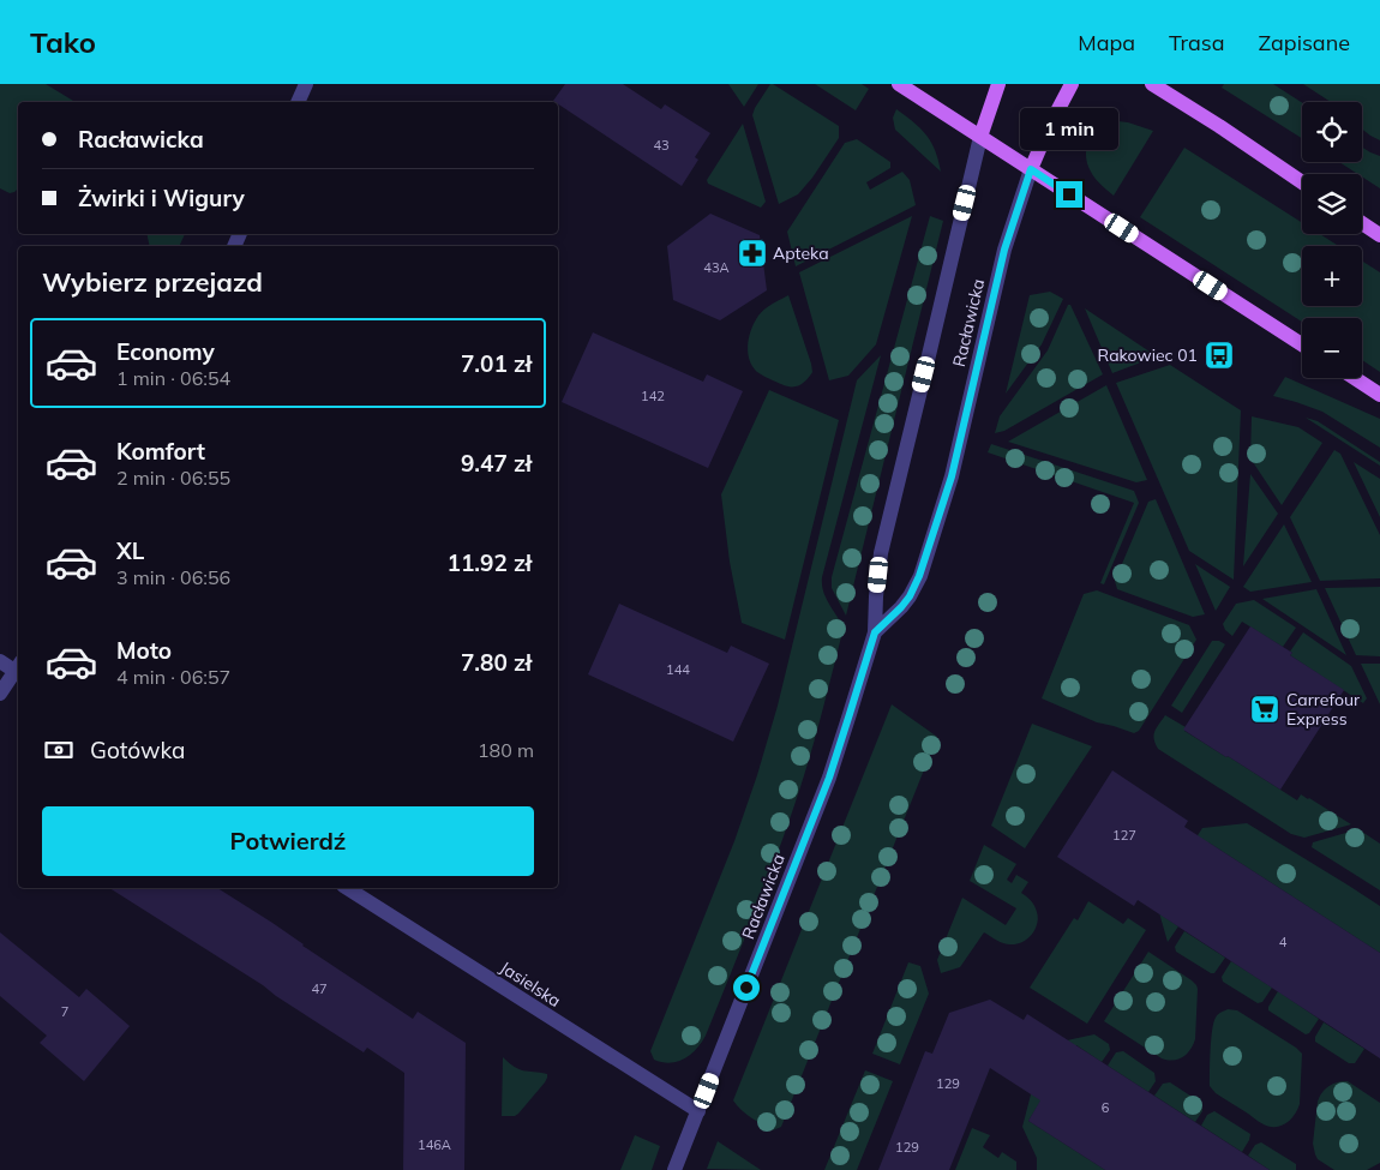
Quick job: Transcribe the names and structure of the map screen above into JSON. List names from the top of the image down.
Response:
{
  "streets": {
    "main road": ["Racławicka"],
    "street": ["Jasielska"]
  },
  "crossings": [
    ["Racławicka", "Jasielska"]
  ],
  "places": {
    "pharmacy": ["Apteka"],
    "bus stop": ["Rakowiec 01"],
    "supermarket": ["Carrefour Express"]
  },
  "house_numbers": [
    "43",
    "43A",
    "142",
    "144",
    "127",
    "4",
    "47",
    "7",
    "129",
    "6",
    "146A",
    "129"
  ],
  "page": {
    "header": "Tako",
    "nav": ["Mapa", "Trasa", "Zapisane"],
    "map_buttons": ["+", "−"],
    "banner": ["Racławicka", "Żwirki i Wigury"],
    "bubble": "1 min",
    "heading": "Wybierz przejazd",
    "list": [
      {
        "name": "Economy",
        "note": "1 min · 06:54",
        "value": "7.01 zł"
      },
      {
        "name": "Komfort",
        "note": "2 min · 06:55",
        "value": "9.47 zł"
      },
      {
        "name": "XL",
        "note": "3 min · 06:56",
        "value": "11.92 zł"
      },
      {
        "name": "Moto",
        "note": "4 min · 06:57",
        "value": "7.80 zł"
      }
    ],
    "pay": ["Gotówka", "180 m"],
    "buttons": "Potwierdź"
  }
}
